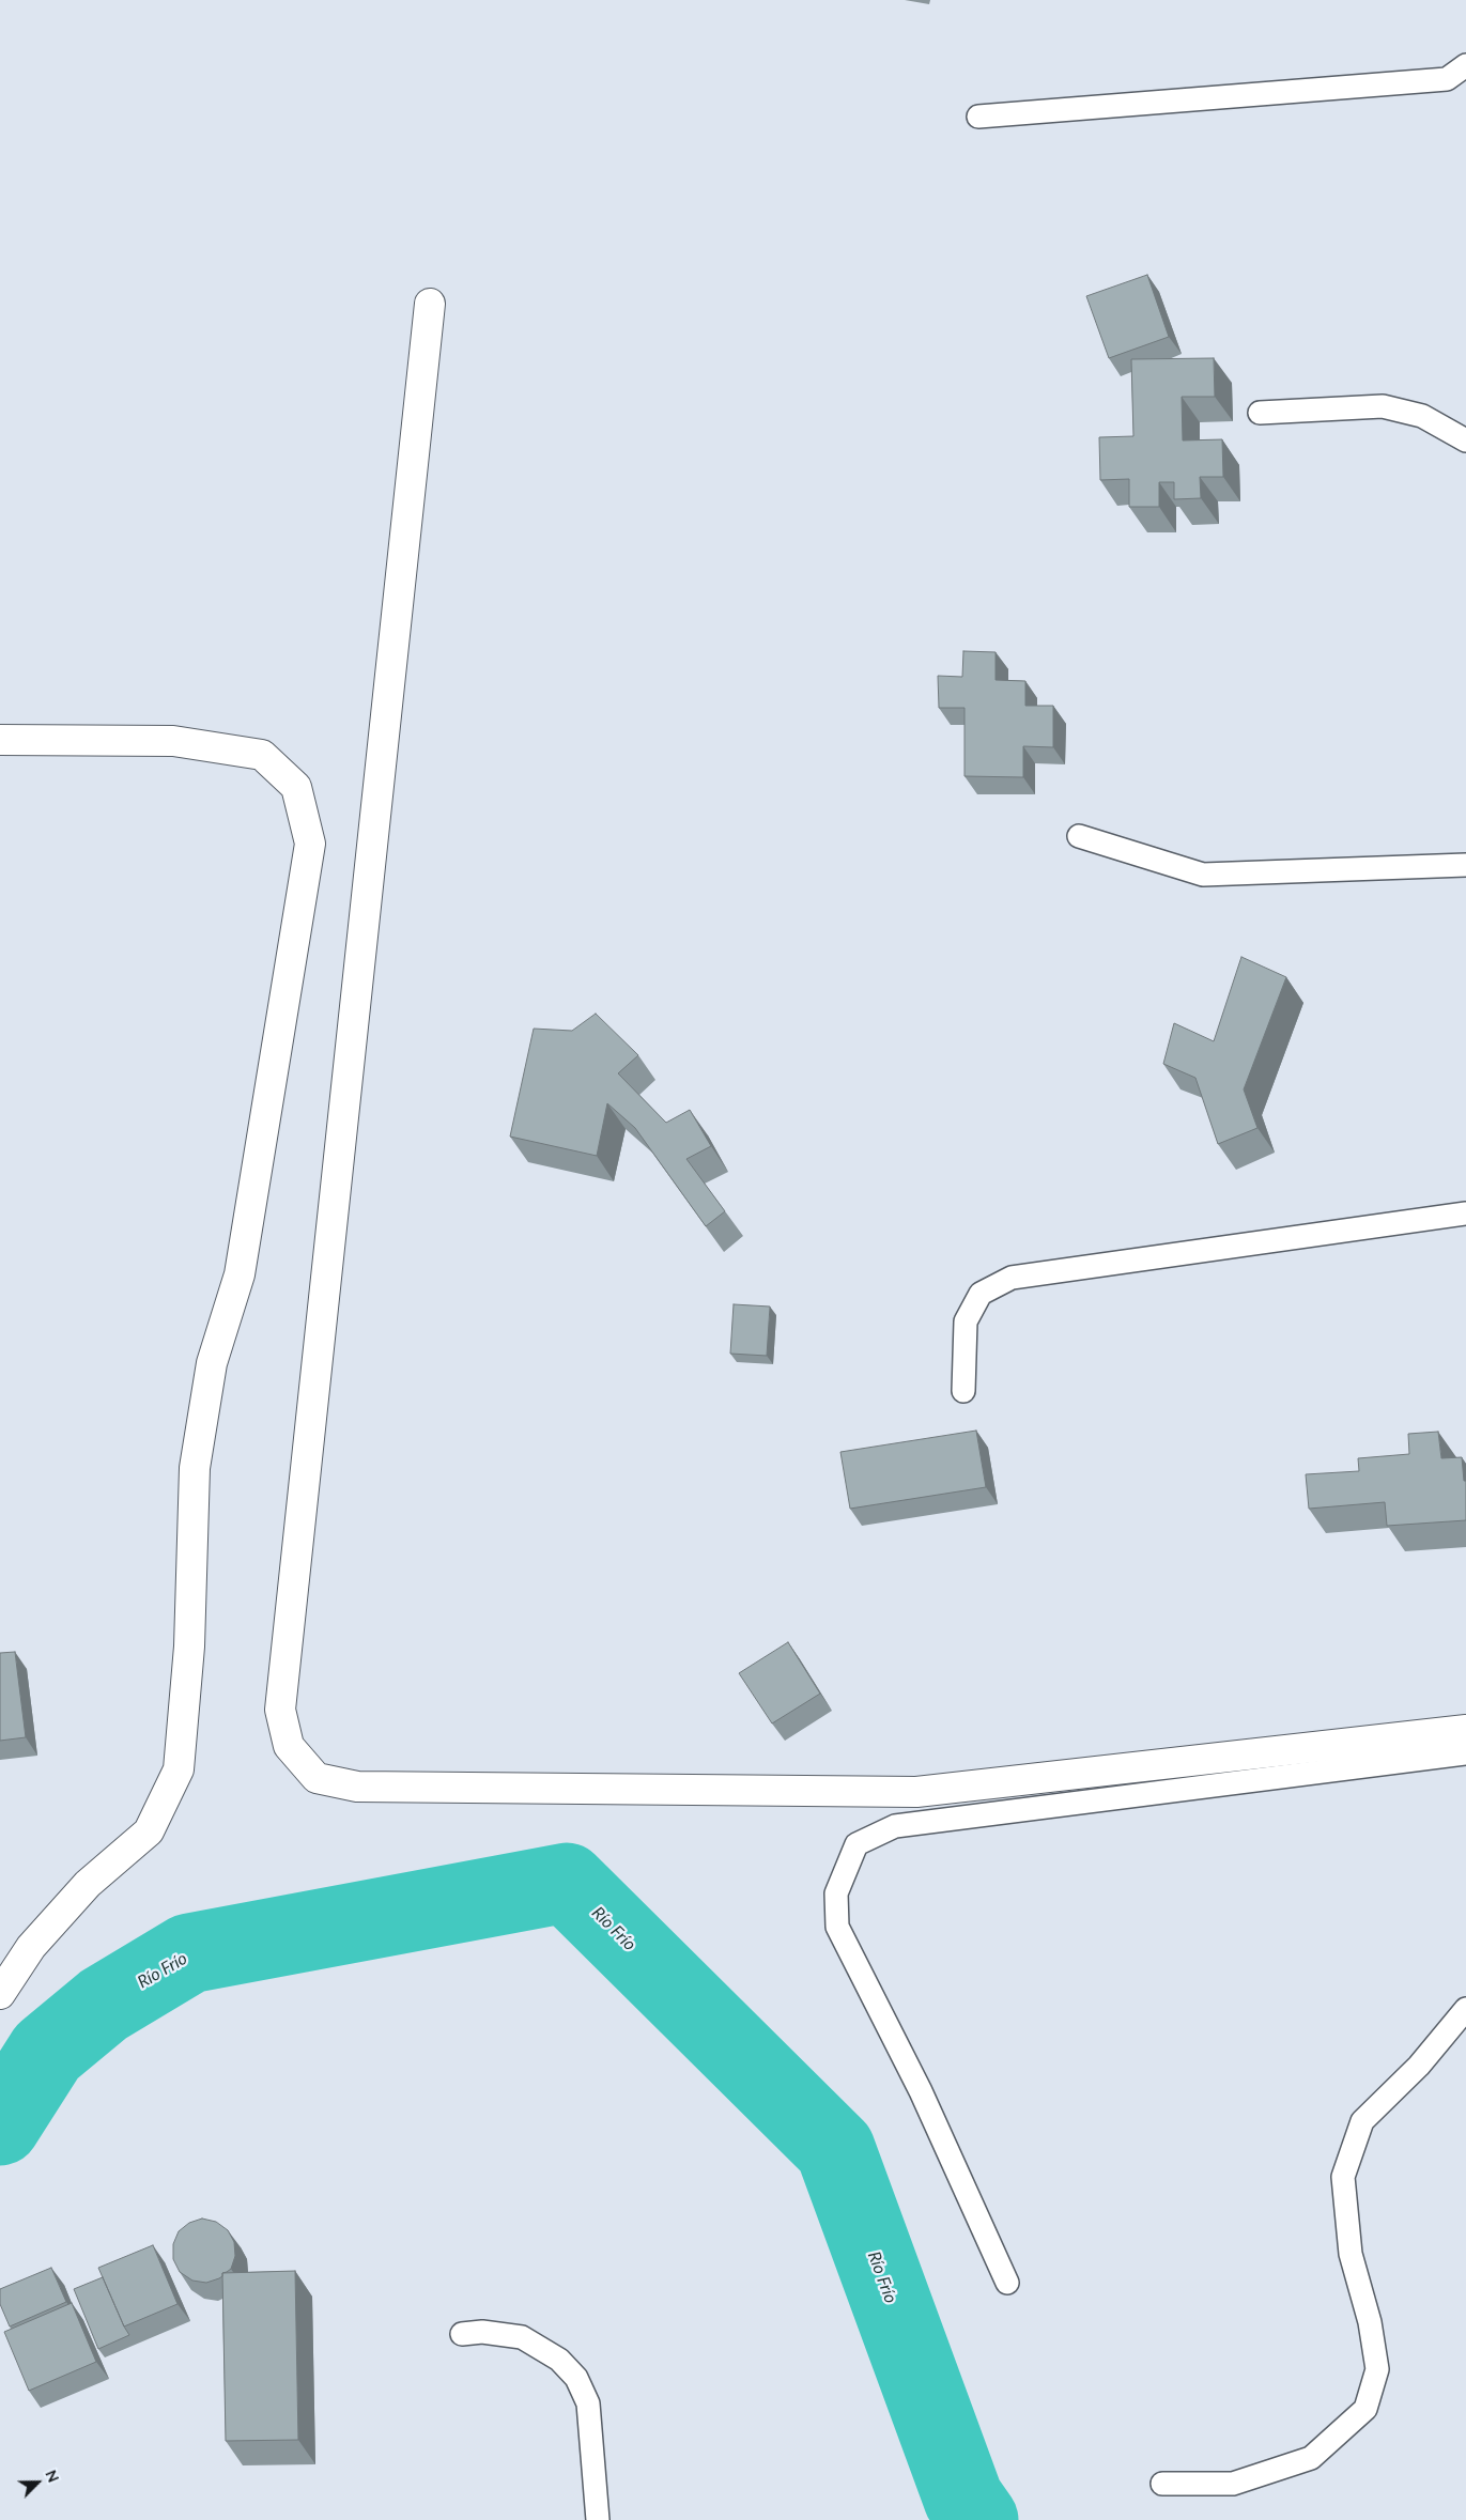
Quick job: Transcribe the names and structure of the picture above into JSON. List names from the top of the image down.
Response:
{
  "water": ["Río Frío"],
  "north": "top right"
}
